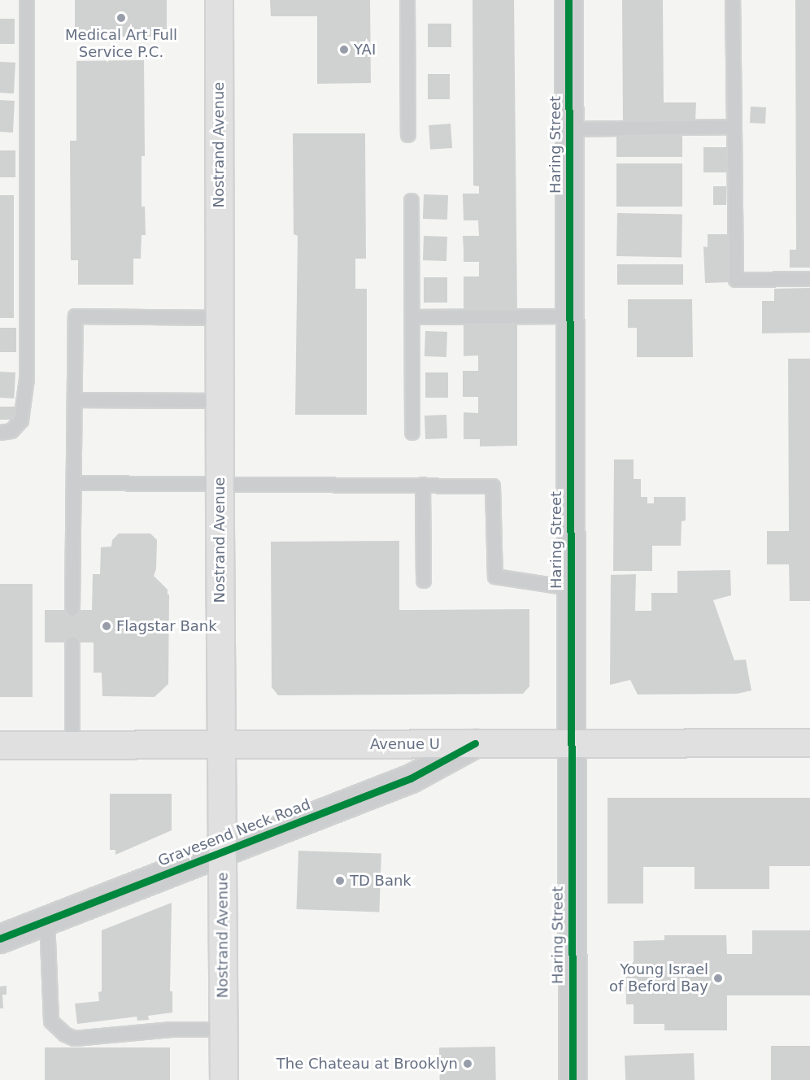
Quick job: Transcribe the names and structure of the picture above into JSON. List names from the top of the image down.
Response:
{
  "streets": {
    "main road": ["Nostrand Avenue", "Avenue U"],
    "street": ["Haring Street", "Gravesend Neck Road"]
  },
  "crossings": [
    ["Nostrand Avenue", "Avenue U"],
    ["Nostrand Avenue", "Gravesend Neck Road"],
    ["Haring Street", "Avenue U"],
    ["Avenue U", "Gravesend Neck Road"]
  ],
  "places": [
    "Medical Art Full Service P.C.",
    "YAI",
    "Flagstar Bank",
    "TD Bank",
    "Young Israel of Beford Bay",
    "The Chateau at Brooklyn"
  ]
}
